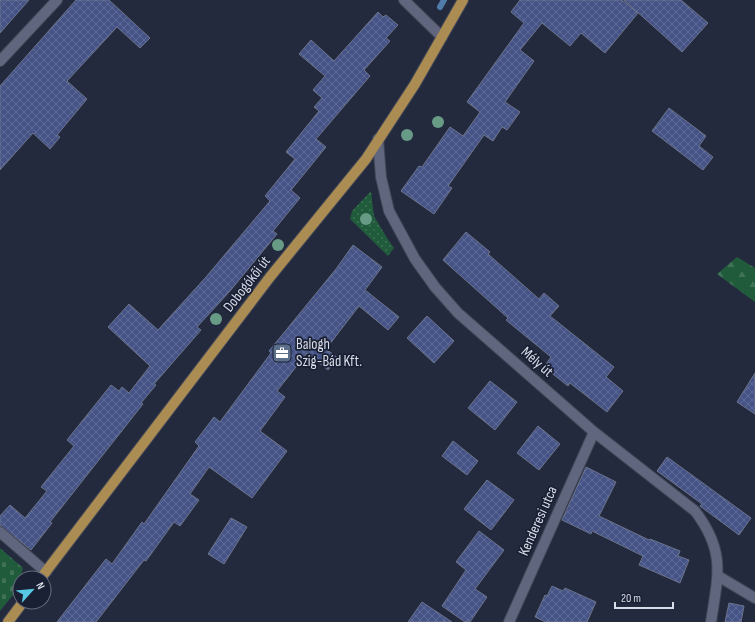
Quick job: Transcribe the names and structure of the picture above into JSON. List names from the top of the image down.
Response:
{
  "streets": {
    "main road": ["Dobogókői út"],
    "street": ["Mély út", "Kenderesi utca"]
  },
  "crossings": [
    ["Dobogókői út", "Mély út"],
    ["Mély út", "Kenderesi utca"]
  ],
  "places": {
    "office": ["Balogh Szig-Bád Kft."]
  },
  "scale_bar": "20 m",
  "north": "top right"
}
